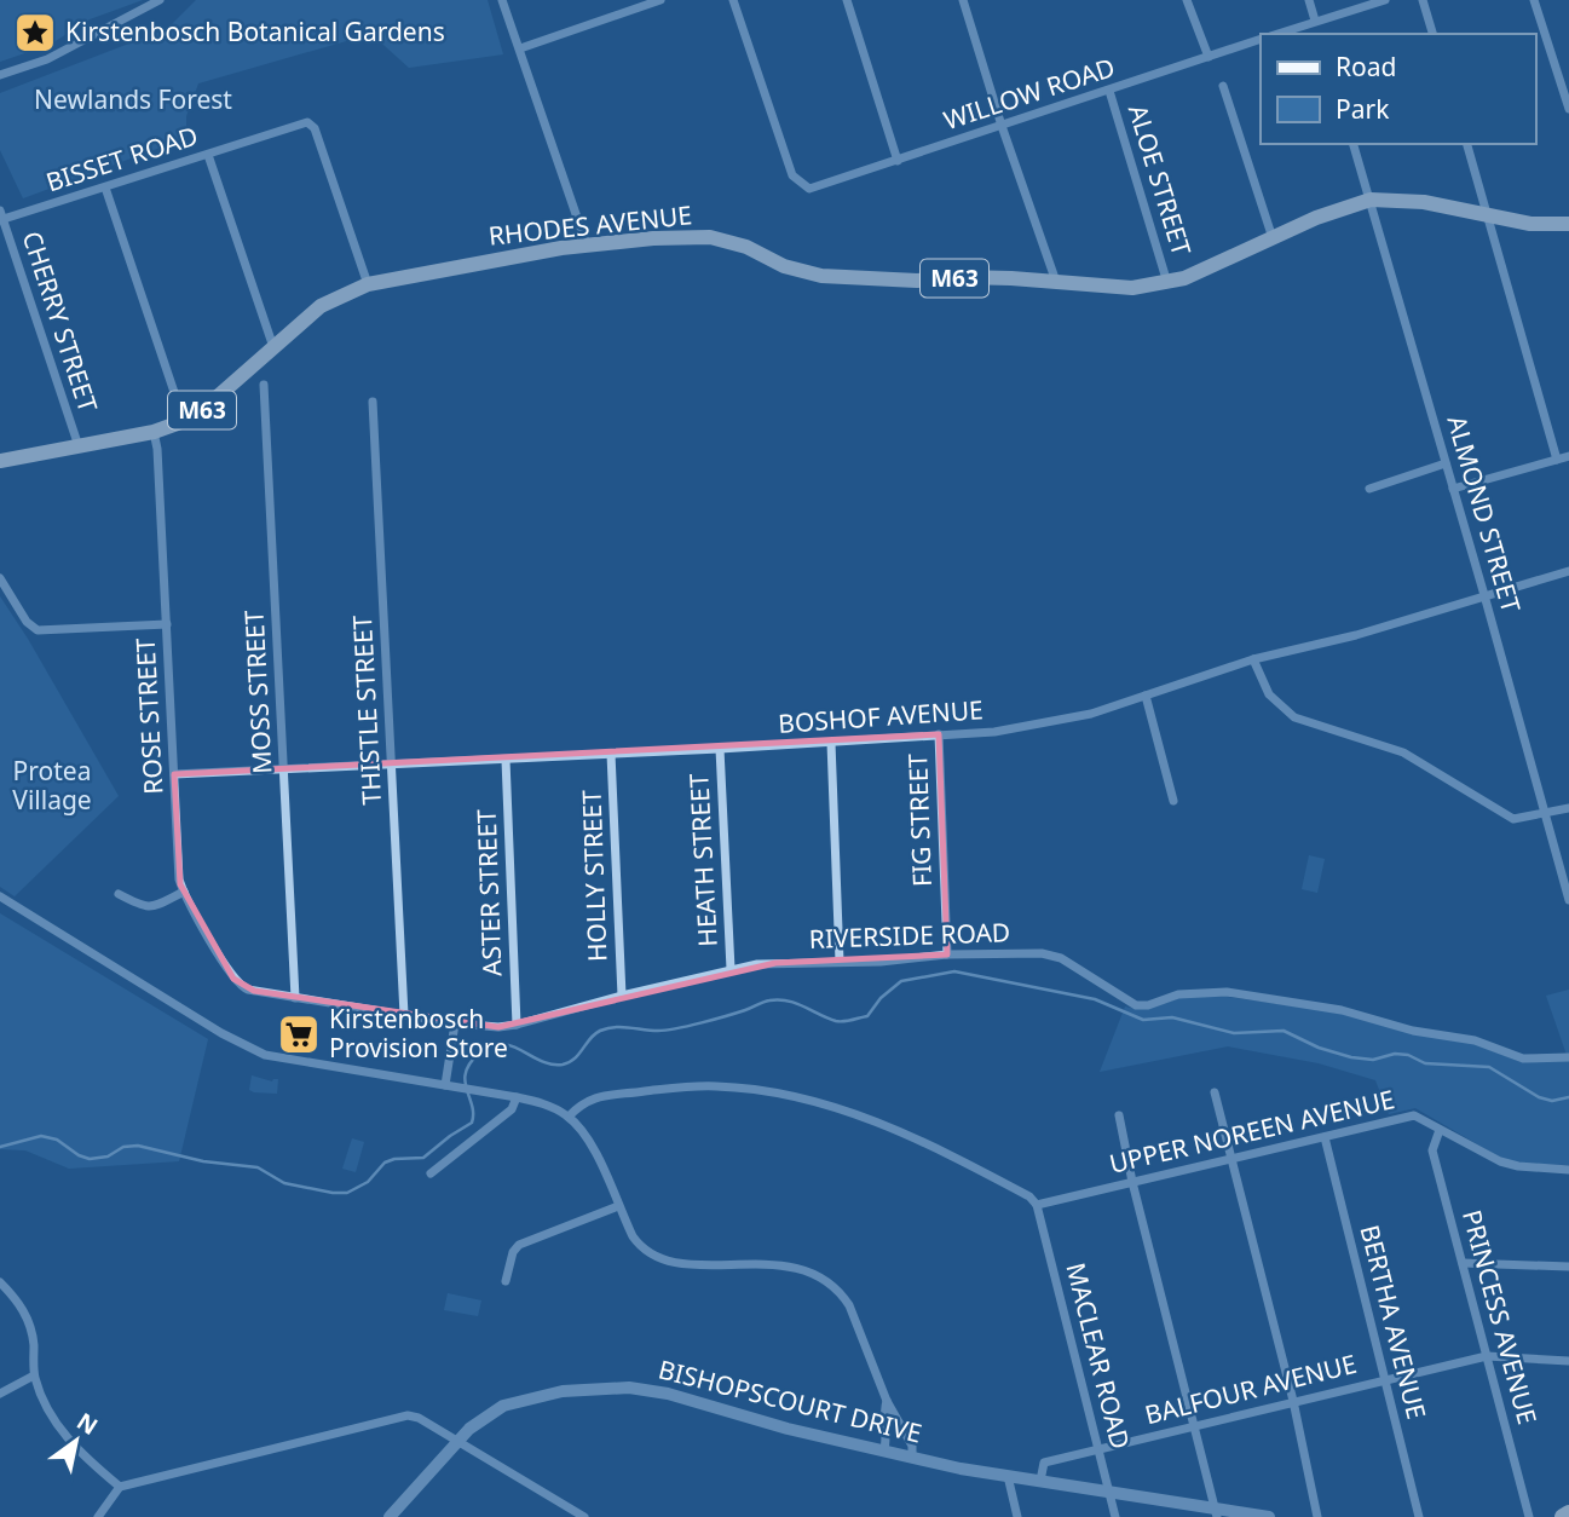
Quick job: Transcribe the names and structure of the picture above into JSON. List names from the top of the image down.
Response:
{
  "streets": {
    "main road": ["RHODES AVENUE", "M63"],
    "street": [
      "WILLOW ROAD",
      "BISSET ROAD",
      "ALOE STREET",
      "CHERRY STREET",
      "ALMOND STREET",
      "MOSS STREET",
      "THISTLE STREET",
      "ROSE STREET",
      "BOSHOF AVENUE",
      "FIG STREET",
      "HEATH STREET",
      "HOLLY STREET",
      "ASTER STREET",
      "RIVERSIDE ROAD",
      "UPPER NOREEN AVENUE",
      "PRINCESS AVENUE",
      "BERTHA AVENUE",
      "MACLEAR ROAD",
      "BALFOUR AVENUE",
      "BISHOPSCOURT DRIVE"
    ]
  },
  "crossings": [
    ["WILLOW ROAD", "ALOE STREET"],
    ["BISSET ROAD", "RHODES AVENUE"],
    ["BISSET ROAD", "CHERRY STREET"],
    ["ALOE STREET", "RHODES AVENUE"],
    ["RHODES AVENUE", "CHERRY STREET"],
    ["RHODES AVENUE", "ALMOND STREET"],
    ["RHODES AVENUE", "ROSE STREET"],
    ["ALMOND STREET", "BOSHOF AVENUE"],
    ["MOSS STREET", "BOSHOF AVENUE"],
    ["MOSS STREET", "RIVERSIDE ROAD"],
    ["THISTLE STREET", "BOSHOF AVENUE"],
    ["THISTLE STREET", "RIVERSIDE ROAD"],
    ["ROSE STREET", "BOSHOF AVENUE"],
    ["ROSE STREET", "RIVERSIDE ROAD"],
    ["BOSHOF AVENUE", "FIG STREET"],
    ["BOSHOF AVENUE", "HEATH STREET"],
    ["BOSHOF AVENUE", "HOLLY STREET"],
    ["BOSHOF AVENUE", "ASTER STREET"],
    ["FIG STREET", "RIVERSIDE ROAD"],
    ["HEATH STREET", "RIVERSIDE ROAD"],
    ["HOLLY STREET", "RIVERSIDE ROAD"],
    ["ASTER STREET", "RIVERSIDE ROAD"],
    ["UPPER NOREEN AVENUE", "PRINCESS AVENUE"],
    ["UPPER NOREEN AVENUE", "BERTHA AVENUE"],
    ["UPPER NOREEN AVENUE", "MACLEAR ROAD"],
    ["PRINCESS AVENUE", "BALFOUR AVENUE"],
    ["BERTHA AVENUE", "BALFOUR AVENUE"],
    ["MACLEAR ROAD", "BALFOUR AVENUE"],
    ["MACLEAR ROAD", "BISHOPSCOURT DRIVE"],
    ["BALFOUR AVENUE", "BISHOPSCOURT DRIVE"]
  ],
  "parks": ["Newlands Forest", "Protea Village"],
  "places": {
    "place": ["Kirstenbosch Botanical Gardens"],
    "supermarket": ["Kirstenbosch Provision Store"]
  },
  "legend": ["Road", "Park"],
  "north": "top right"
}
